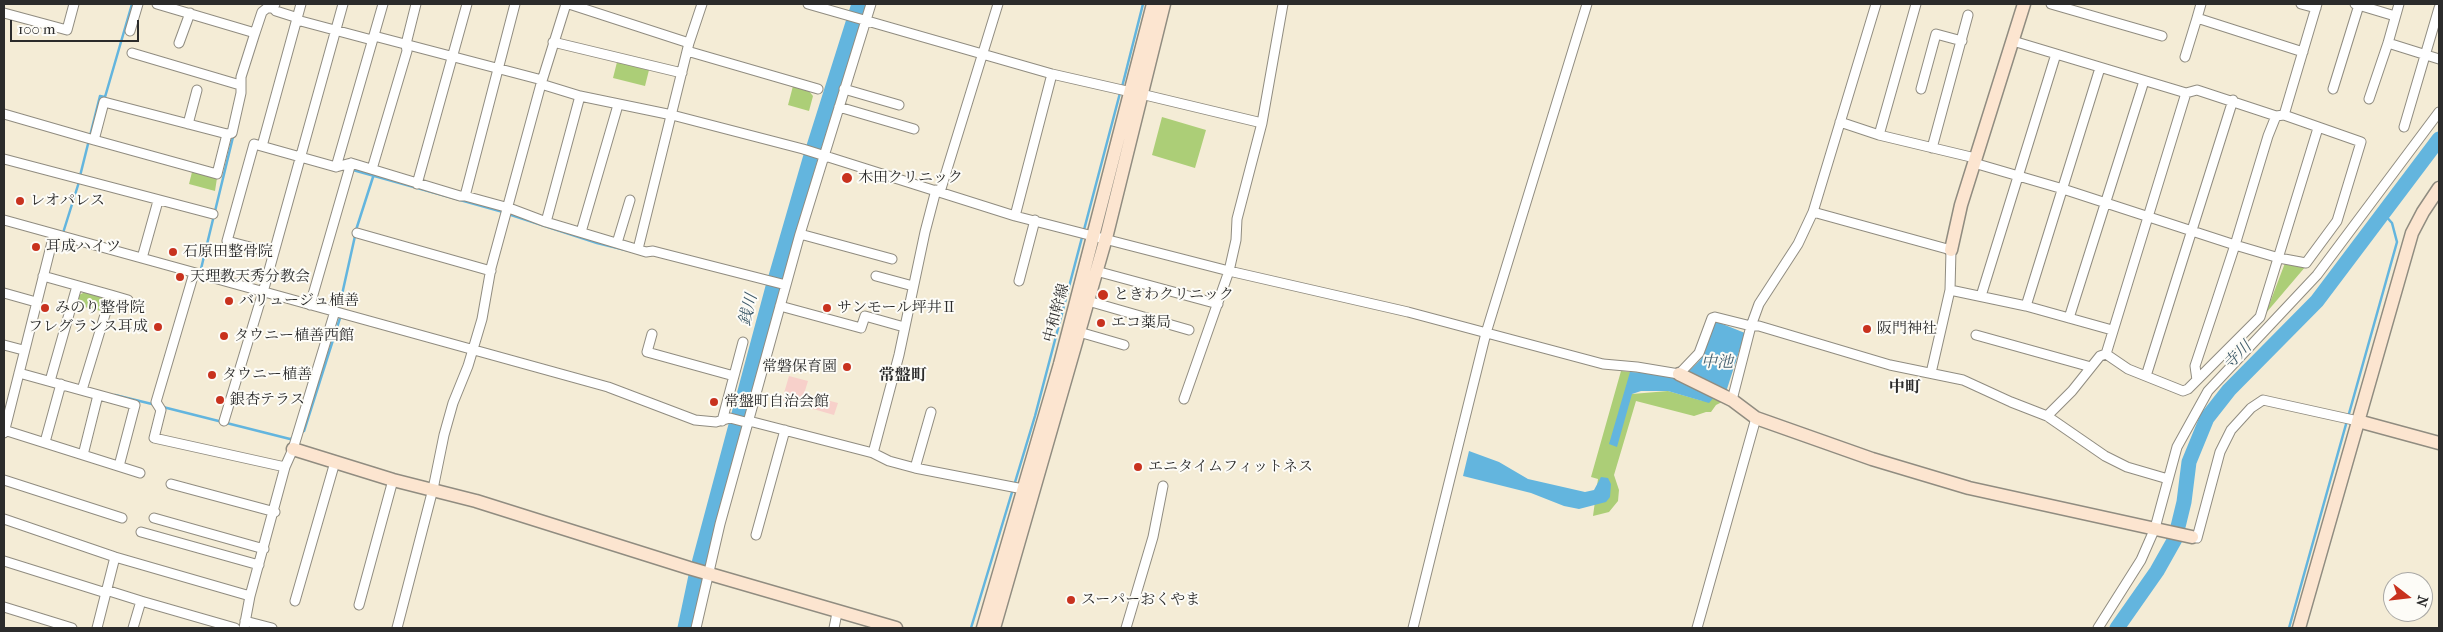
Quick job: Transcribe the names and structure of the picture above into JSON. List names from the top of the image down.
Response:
{
  "streets": {
    "street": ["中和幹線"]
  },
  "districts": ["常盤町", "中町"],
  "water": ["銭川", "寺川", "中池"],
  "places": [
    "木田クリニック",
    "レオパレス",
    "耳成ハイツ",
    "石原田整骨院",
    "天理教天秀分教会",
    "ときわクリニック",
    "バリュージュ植善",
    "みのり整骨院",
    "サンモール坪井Ⅱ",
    "エコ薬局",
    "フレグランス耳成",
    "阪門神社",
    "タウニー植善西館",
    "常磐保育園",
    "タウニー植善",
    "銀杏テラス",
    "常盤町自治会館",
    "エニタイムフィットネス",
    "スーパーおくやま"
  ],
  "scale_bar": "100 m",
  "north": "right"
}
